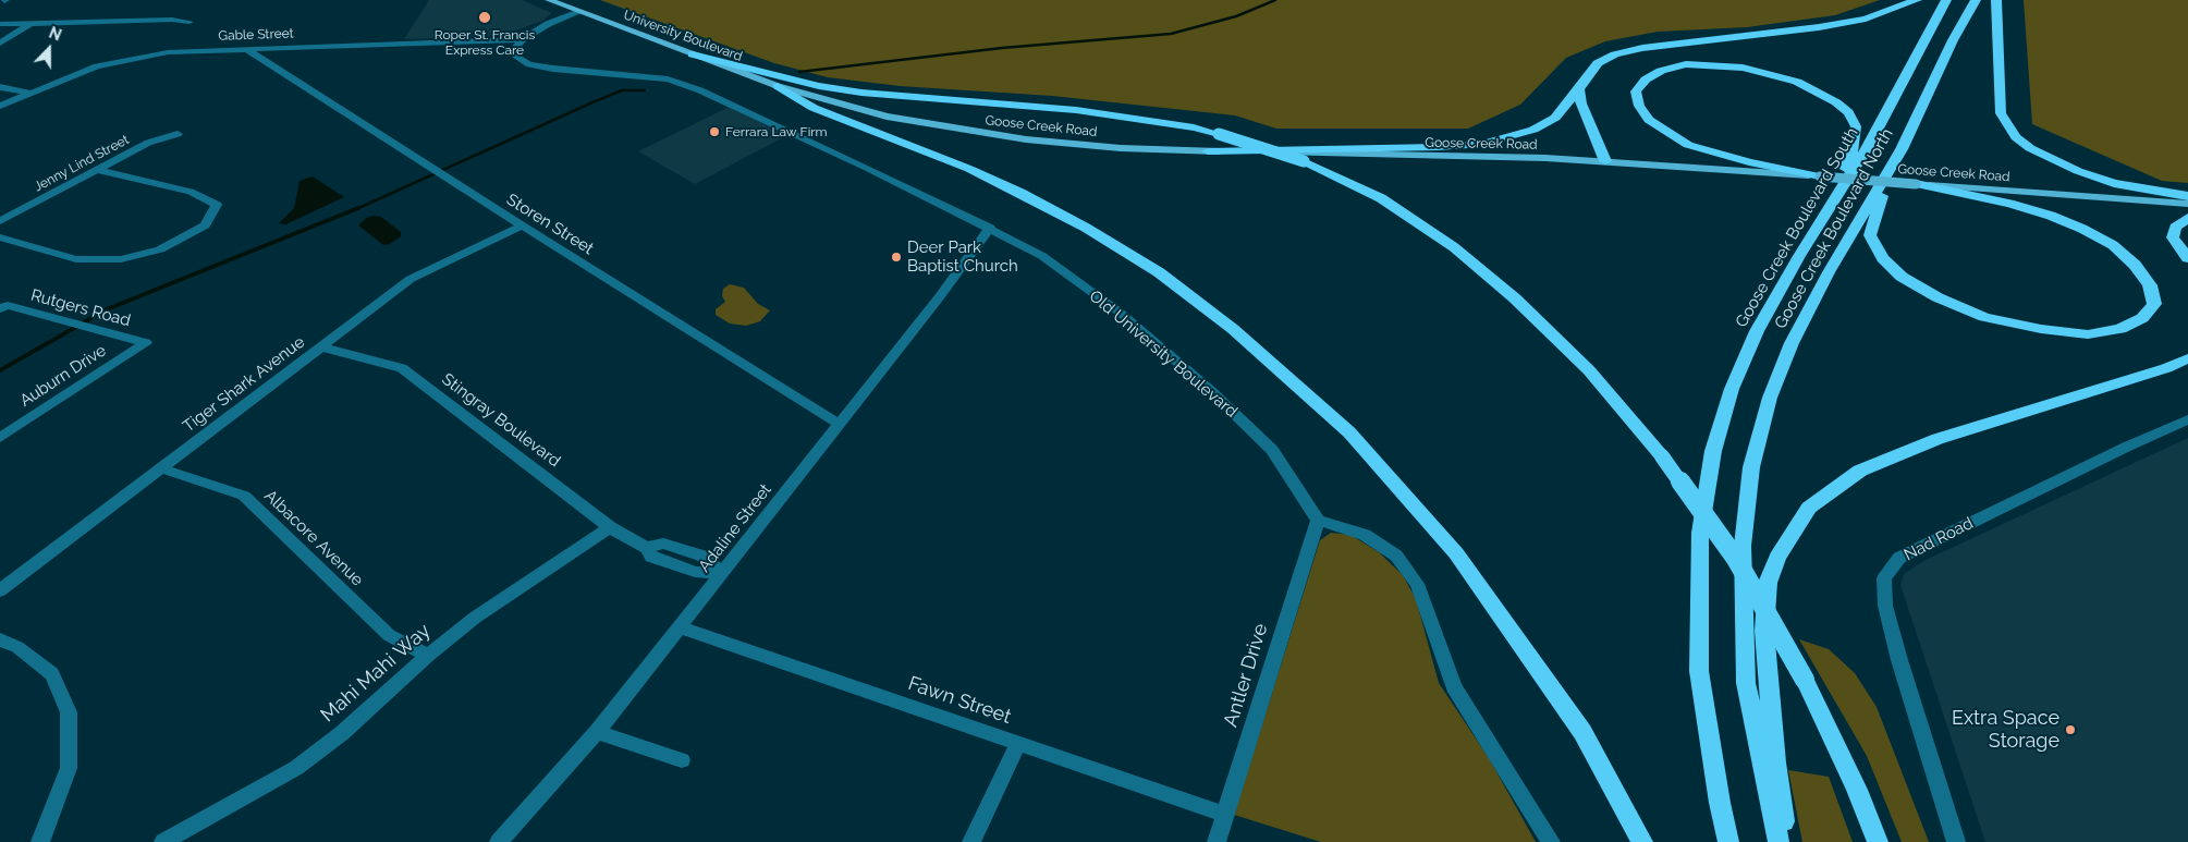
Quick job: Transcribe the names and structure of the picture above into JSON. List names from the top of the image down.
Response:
{
  "streets": {
    "highway": ["Goose Creek Boulevard South", "Goose Creek Boulevard North"],
    "main road": ["University Boulevard", "Goose Creek Road"],
    "street": [
      "Gable Street",
      "Jenny Lind Street",
      "Storen Street",
      "Rutgers Road",
      "Old University Boulevard",
      "Auburn Drive",
      "Tiger Shark Avenue",
      "Stingray Boulevard",
      "Adaline Street",
      "Albacore Avenue",
      "Nad Road",
      "Mahi Mahi Way",
      "Antler Drive",
      "Fawn Street"
    ]
  },
  "crossings": [
    ["Gable Street", "Storen Street"],
    ["Gable Street", "Old University Boulevard"],
    ["University Boulevard", "Goose Creek Road"],
    ["Storen Street", "Tiger Shark Avenue"],
    ["Storen Street", "Adaline Street"],
    ["Rutgers Road", "Auburn Drive"],
    ["Old University Boulevard", "Adaline Street"],
    ["Old University Boulevard", "Antler Drive"],
    ["Tiger Shark Avenue", "Stingray Boulevard"],
    ["Tiger Shark Avenue", "Albacore Avenue"],
    ["Stingray Boulevard", "Adaline Street"],
    ["Stingray Boulevard", "Mahi Mahi Way"],
    ["Adaline Street", "Fawn Street"],
    ["Albacore Avenue", "Mahi Mahi Way"],
    ["Antler Drive", "Fawn Street"]
  ],
  "places": [
    "Roper St. Francis Express Care",
    "Ferrara Law Firm",
    "Deer Park Baptist Church",
    "Extra Space Storage"
  ],
  "north": "top"
}
